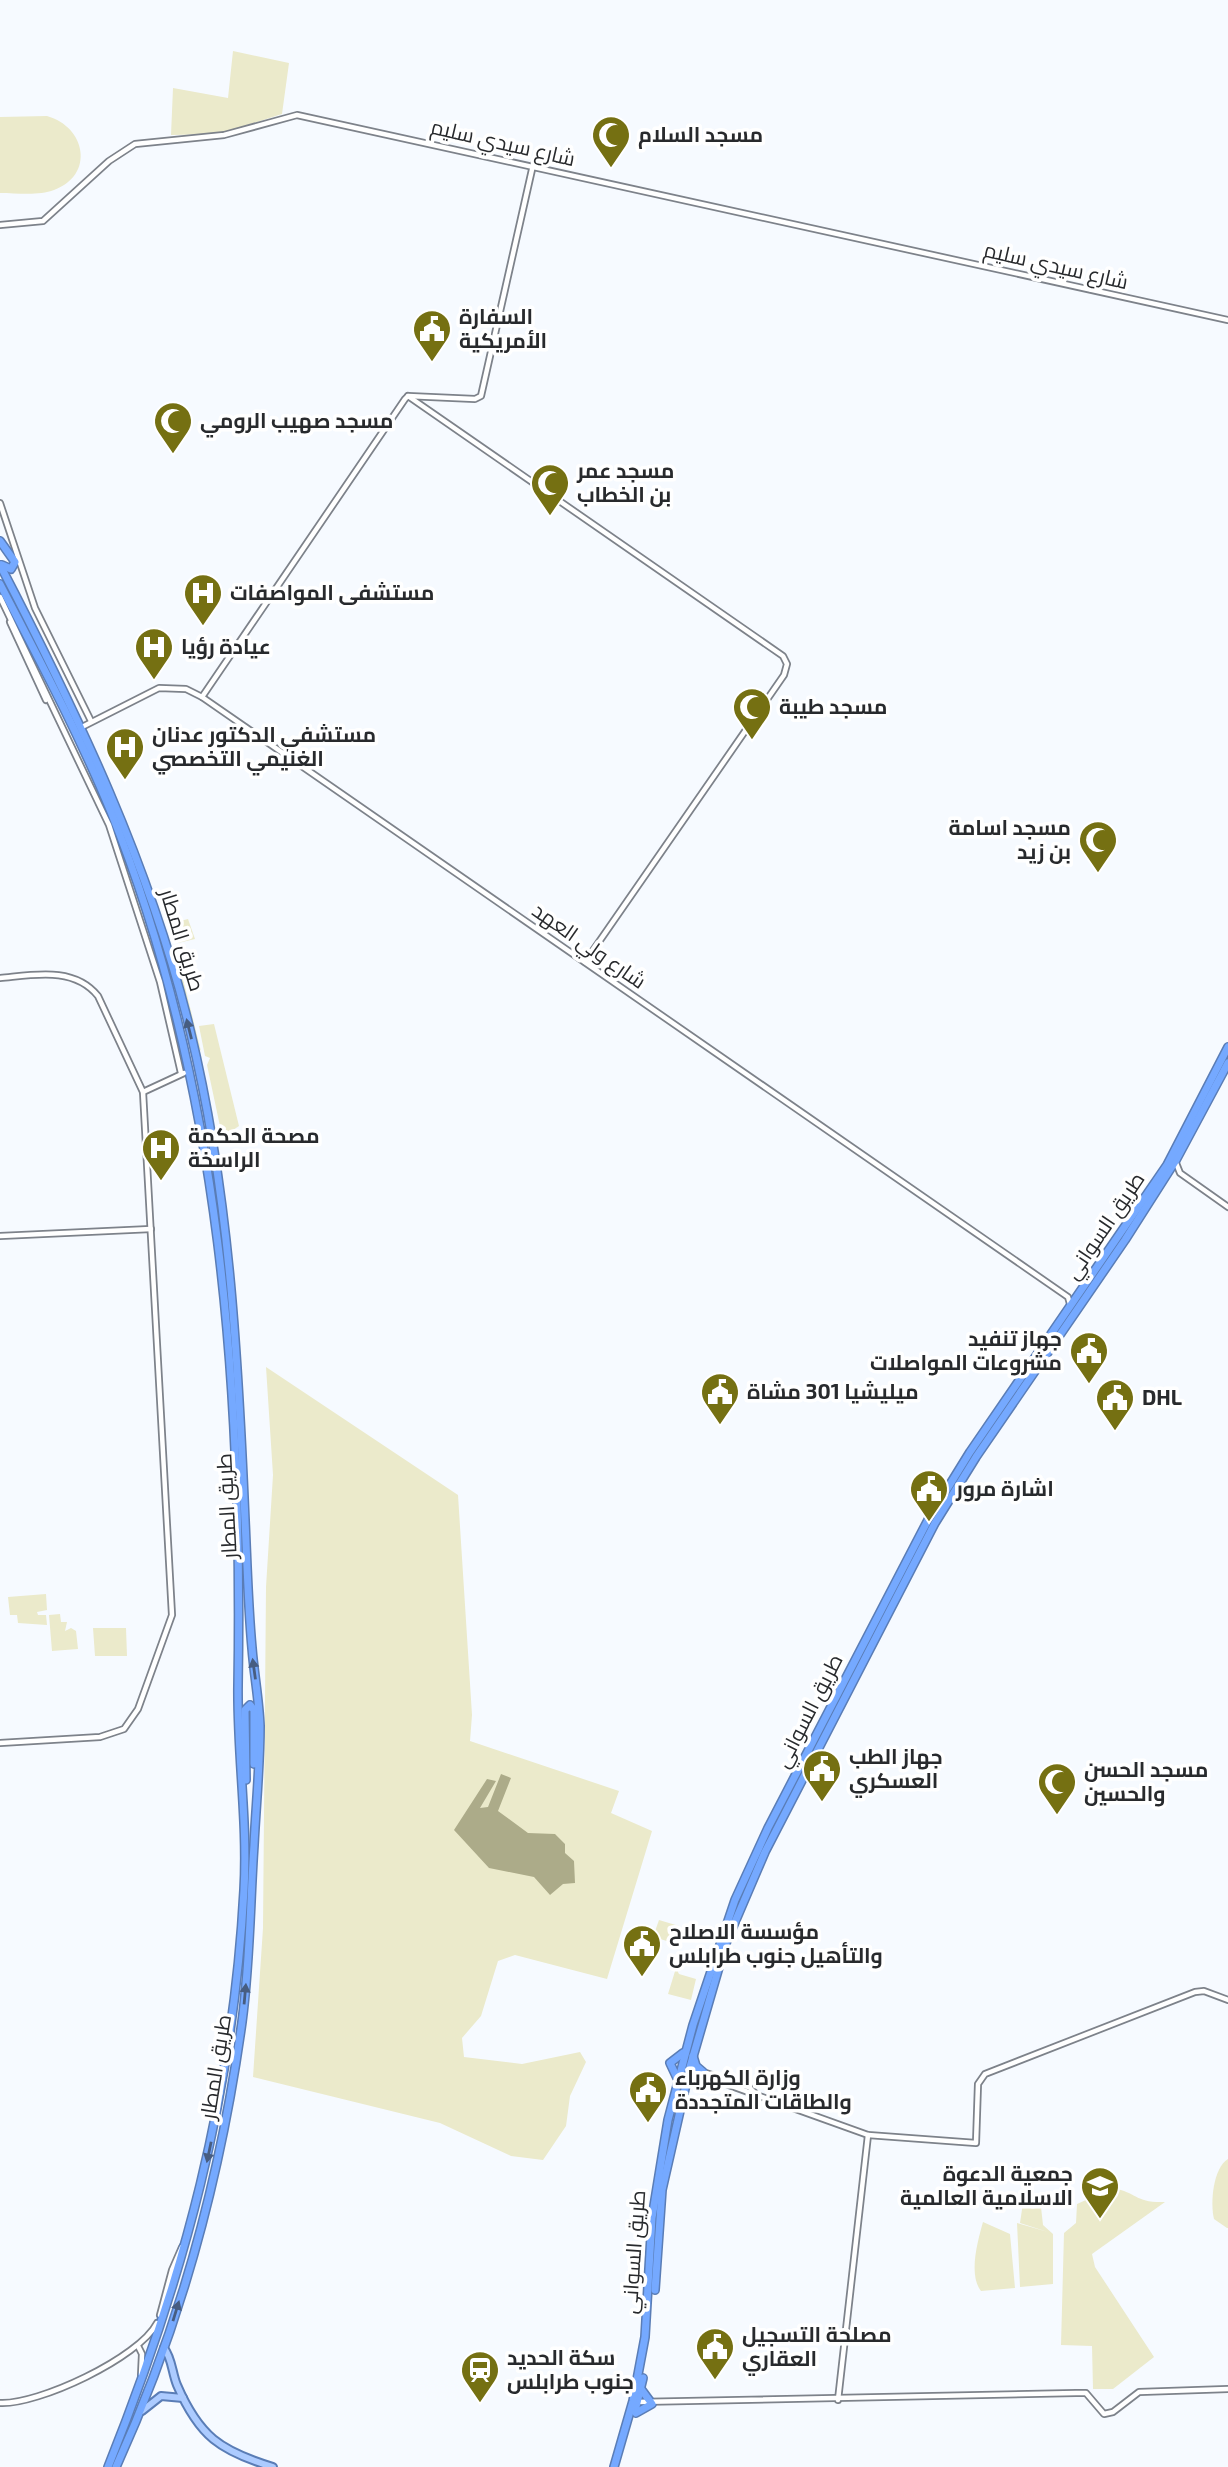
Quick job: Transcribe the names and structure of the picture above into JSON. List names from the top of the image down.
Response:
{
  "streets": {
    "highway": ["طريق المطار", "طريق السواني"],
    "street": ["شارع سيدي سليم", "شارع ولي العهد"]
  },
  "crossings": [
    ["طريق المطار", "شارع ولي العهد"]
  ],
  "places": {
    "mosque": [
      "مسجد السلام",
      "مسجد صهيب الرومي",
      "مسجد عمر بن الخطاب",
      "مسجد طيبة",
      "مسجد اسامة بن زيد",
      "مسجد الحسن والحسين"
    ],
    "public building": [
      "السفارة الأمريكية",
      "جهاز تنفيد مشروعات المواصلات",
      "ميليشيا 301 مشاة",
      "DHL",
      "اشارة مرور",
      "جهاز الطب العسكري",
      "مؤسسة الاصلاح والتأهيل جنوب طرابلس",
      "وزارة الكهرباء والطاقات المتجددة",
      "مصلحة التسجيل العقاري"
    ],
    "hospital": [
      "مستشفى المواصفات",
      "عيادة رؤيا",
      "مستشفي الدكتور عدنان الغنيمي التخصصي",
      "مصحة الحكمة الراسخة"
    ],
    "school or university": ["جمعية الدعوة الاسلامية العالمية"],
    "station": ["سكة الحديد جنوب طرابلس"]
  }
}
